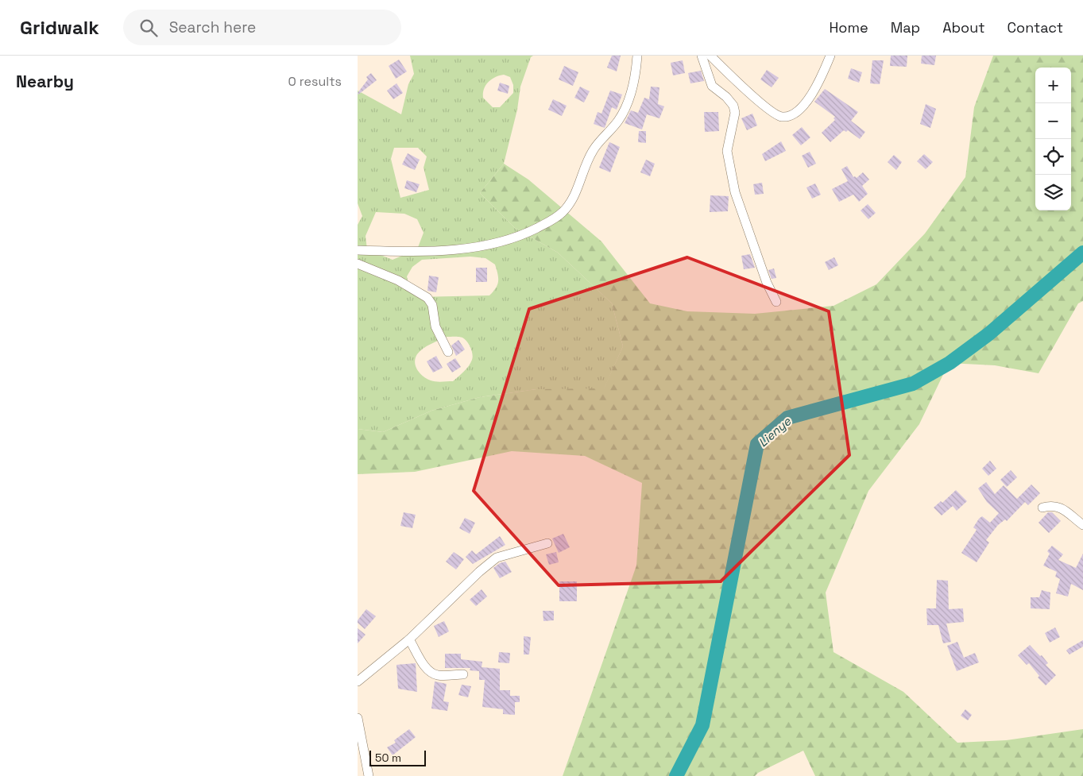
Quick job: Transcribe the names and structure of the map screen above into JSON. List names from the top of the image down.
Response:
{
  "water": ["Lienye"],
  "scale_bar": "50 m",
  "page": {
    "header": "Gridwalk",
    "search": "Search here",
    "nav": [
      "Home",
      "Map",
      "About",
      "Contact"
    ],
    "heading": ["Nearby", "0 results"],
    "map_buttons": ["+", "−"],
    "scale": "50 m"
  }
}
